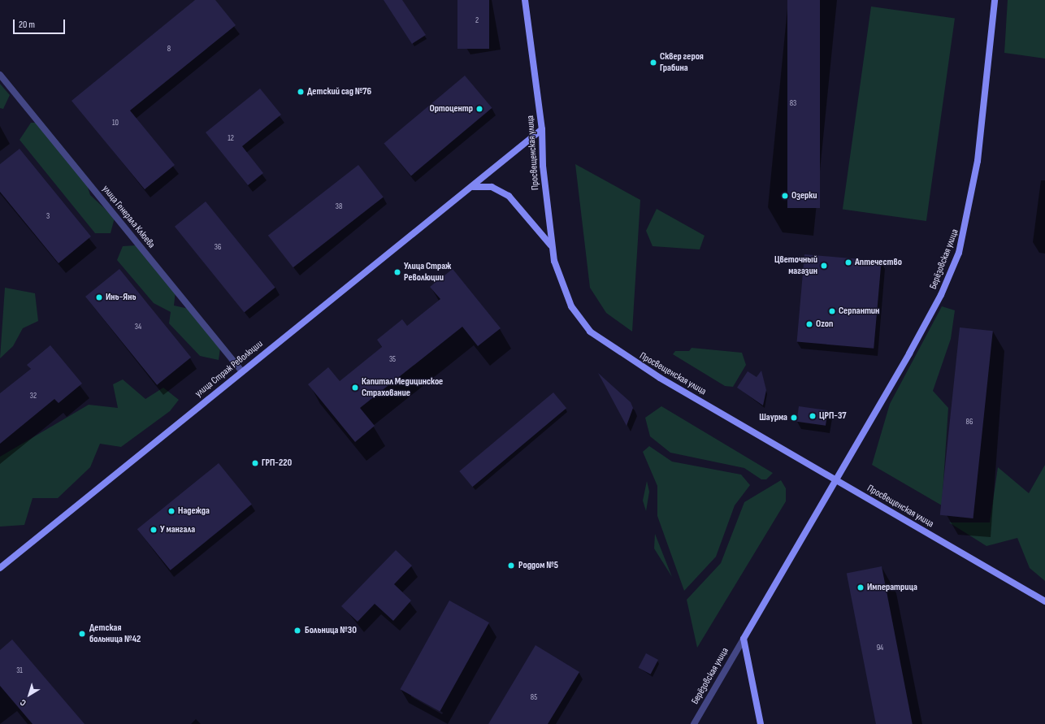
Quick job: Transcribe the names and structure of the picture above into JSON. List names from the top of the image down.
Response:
{
  "streets": {
    "street": [
      "Просвещенская улица",
      "улица Генерала Клюева",
      "Берёзовская улица",
      "улица Страж Революции"
    ]
  },
  "crossings": [
    ["Просвещенская улица", "Берёзовская улица"],
    ["Просвещенская улица", "улица Страж Революции"],
    ["улица Генерала Клюева", "улица Страж Революции"]
  ],
  "places": [
    "Сквер героя Грабина",
    "Детский сад №76",
    "Ортоцентр",
    "Озерки",
    "Аптечество",
    "Цветочный магазин",
    "Улица Страж Революции",
    "Инь-Янь",
    "Серпантин",
    "Ozon",
    "Капитал Медицинское Страхование",
    "ЦРП-37",
    "Шаурма",
    "ГРП-220",
    "Надежда",
    "У мангала",
    "Роддом №5",
    "Императрица",
    "Больница №30",
    "Детская больница №42"
  ],
  "house_numbers": [
    "2",
    "8",
    "83",
    "10",
    "12",
    "38",
    "3",
    "36",
    "34",
    "35",
    "32",
    "86",
    "94",
    "31",
    "85"
  ],
  "scale_bar": "20 m",
  "north": "bottom left"
}
